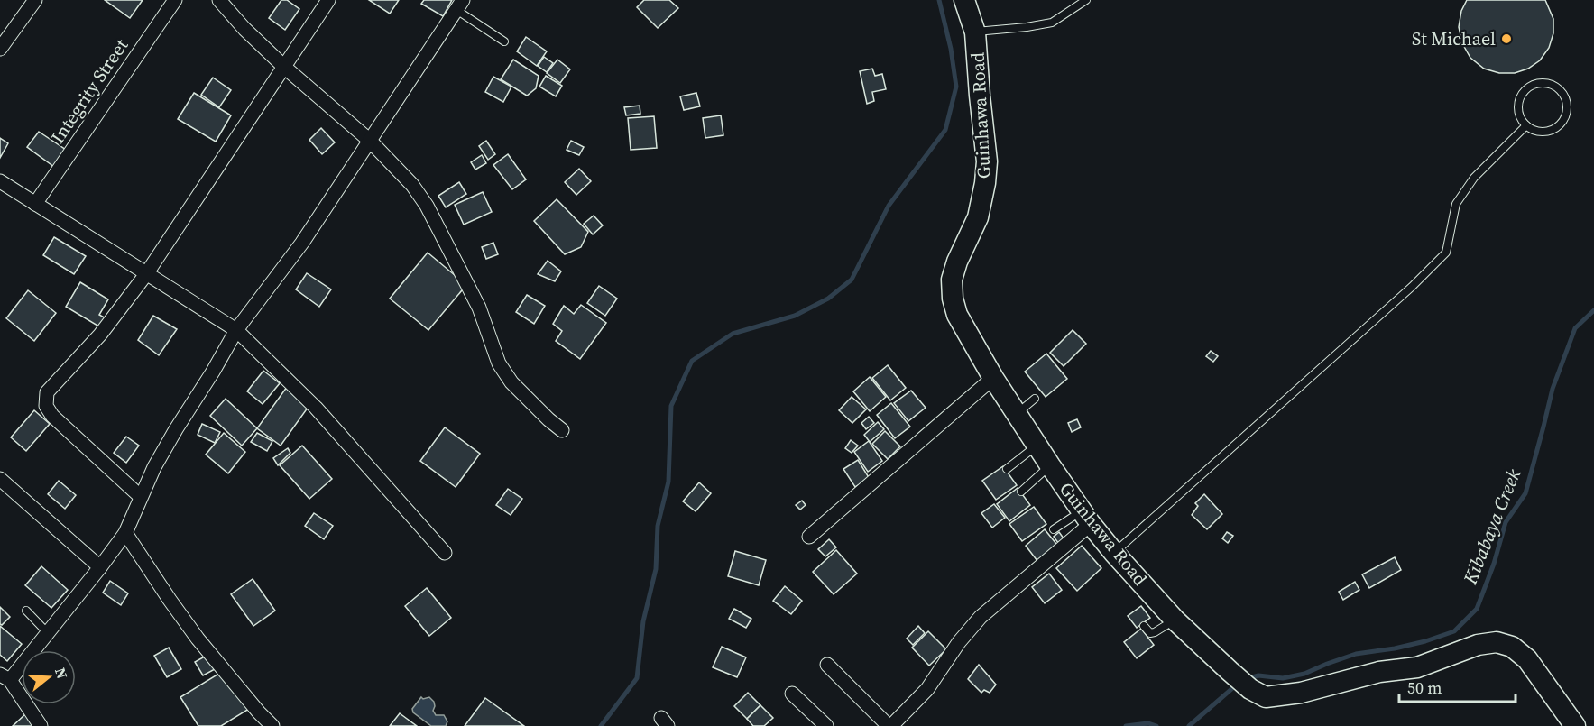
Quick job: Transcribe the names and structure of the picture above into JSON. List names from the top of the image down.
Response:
{
  "streets": {
    "street": ["Integrity Street", "Guinhawa Road"]
  },
  "water": ["Kibabaya Creek"],
  "places": ["St Michael"],
  "scale_bar": "50 m",
  "north": "right"
}
